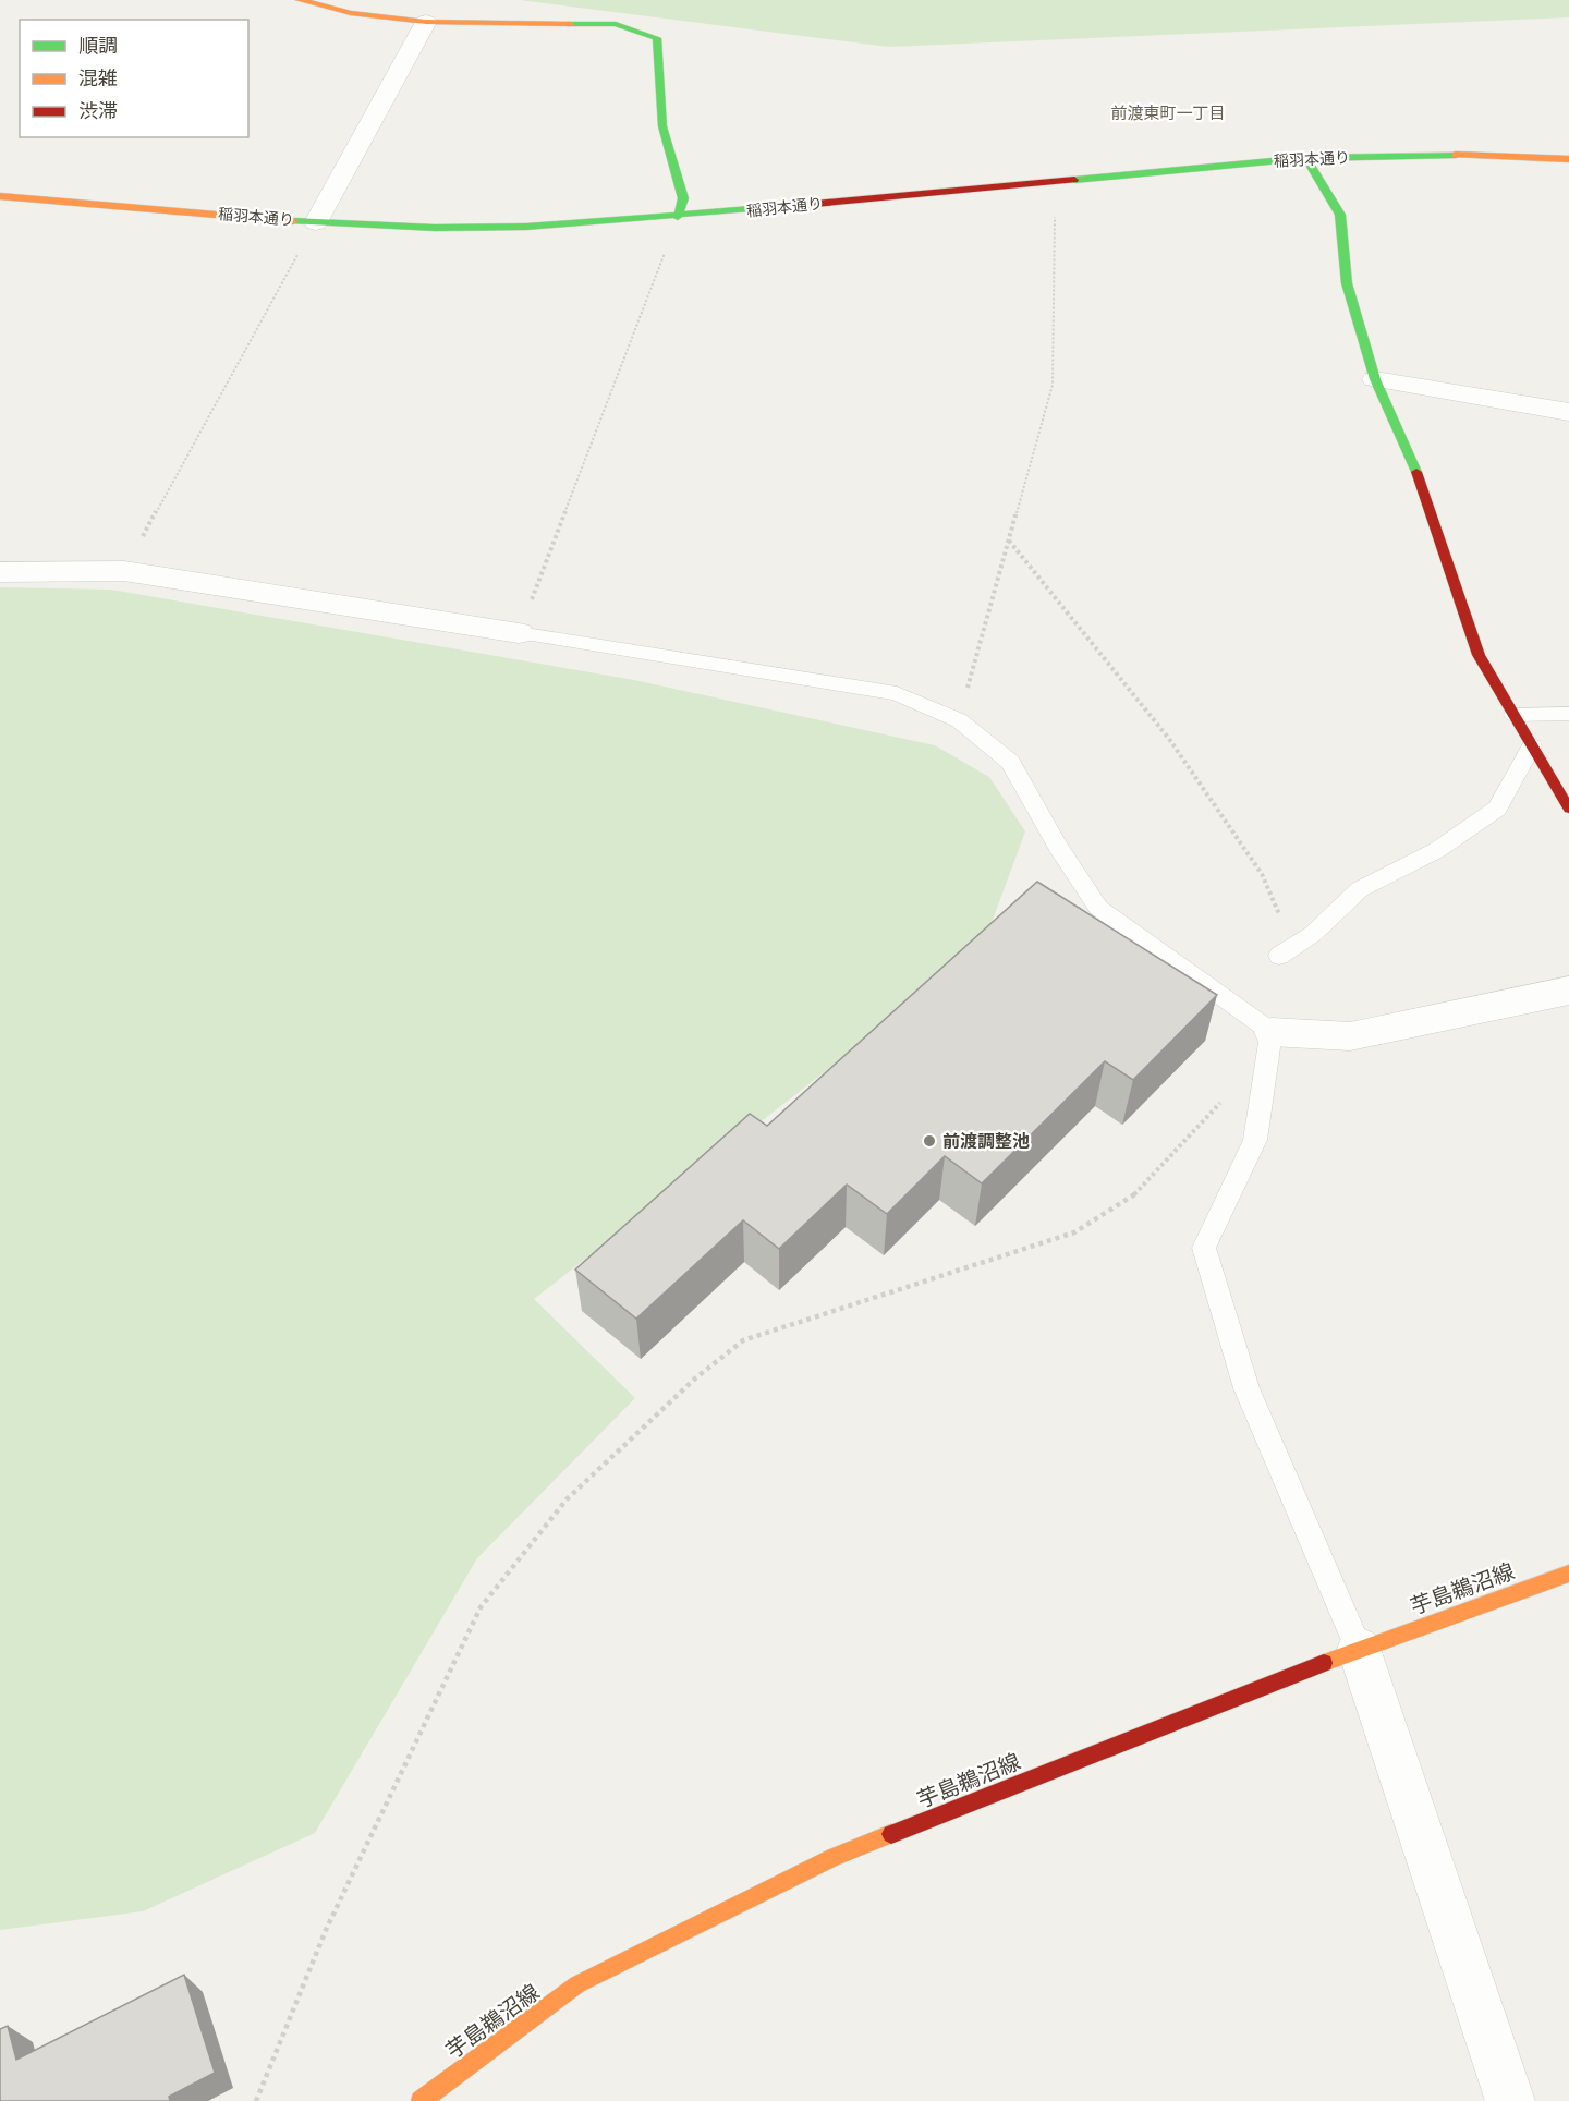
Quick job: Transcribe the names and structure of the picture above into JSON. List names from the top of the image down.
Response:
{
  "streets": {
    "street": ["稲羽本通り", "芋島鵜沼線"]
  },
  "districts": ["前渡東町一丁目"],
  "places": ["前渡調整池"],
  "legend": ["順調", "混雑", "渋滞"]
}
